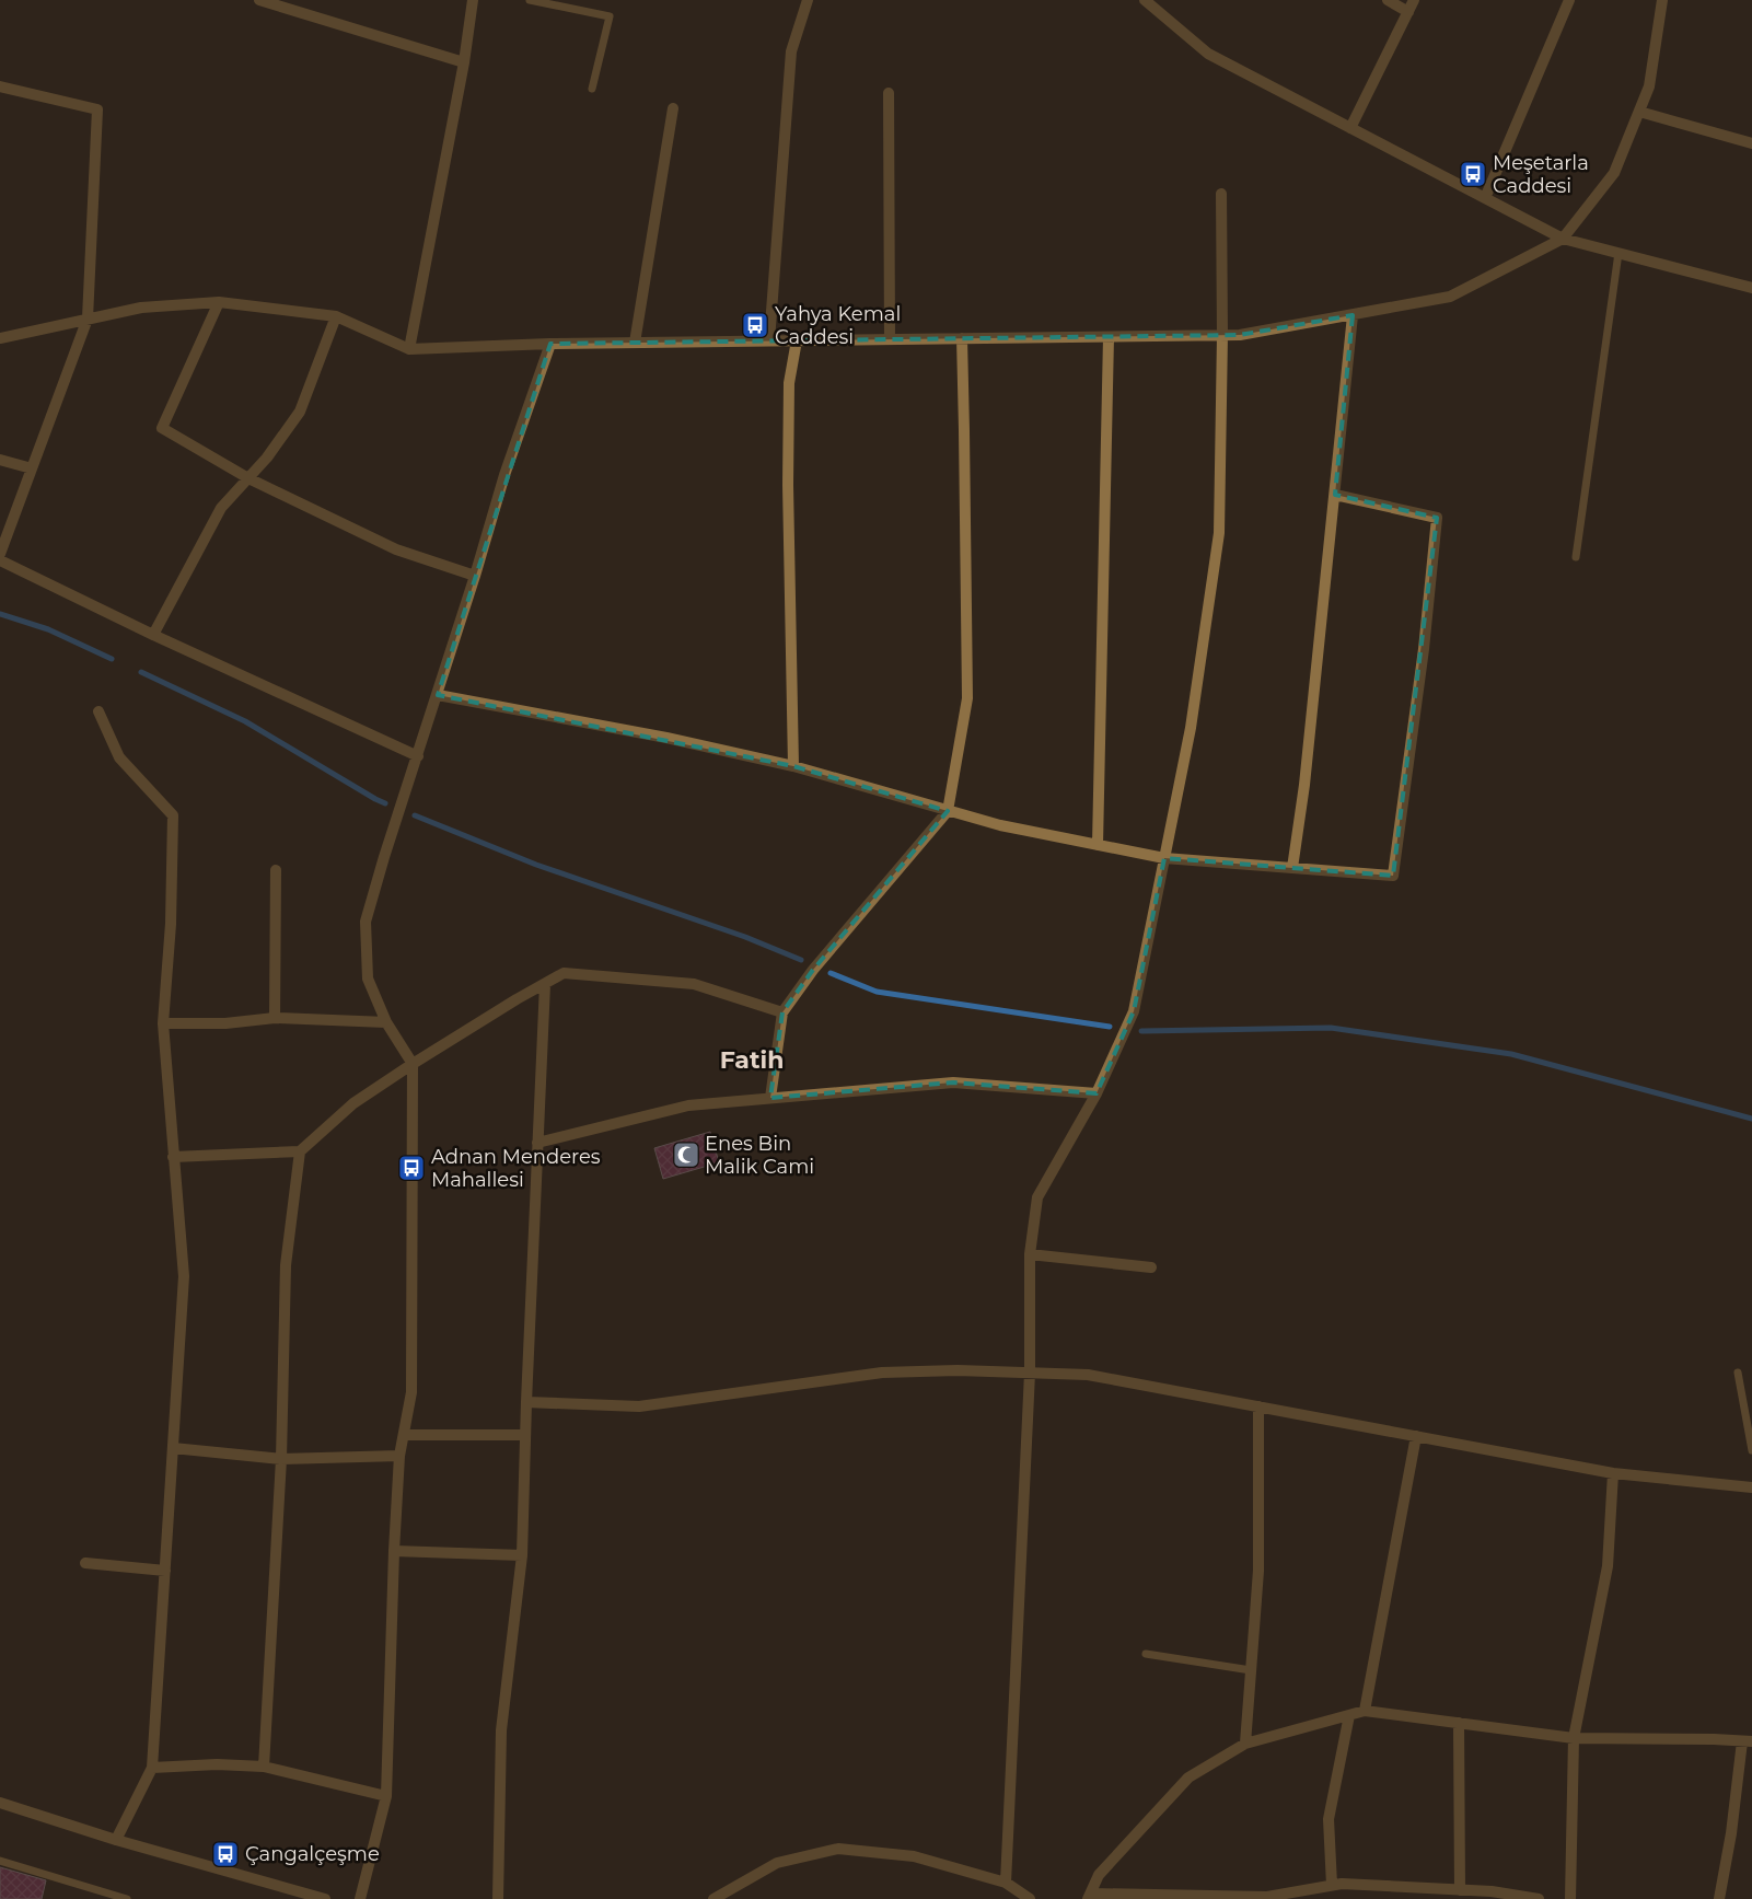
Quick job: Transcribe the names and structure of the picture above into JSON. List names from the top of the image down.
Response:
{
  "districts": ["Fatih"],
  "places": {
    "bus stop": [
      "Meşetarla Caddesi",
      "Yahya Kemal Caddesi",
      "Adnan Menderes Mahallesi",
      "Çangalçeşme"
    ],
    "mosque": ["Enes Bin Malik Cami"]
  }
}
